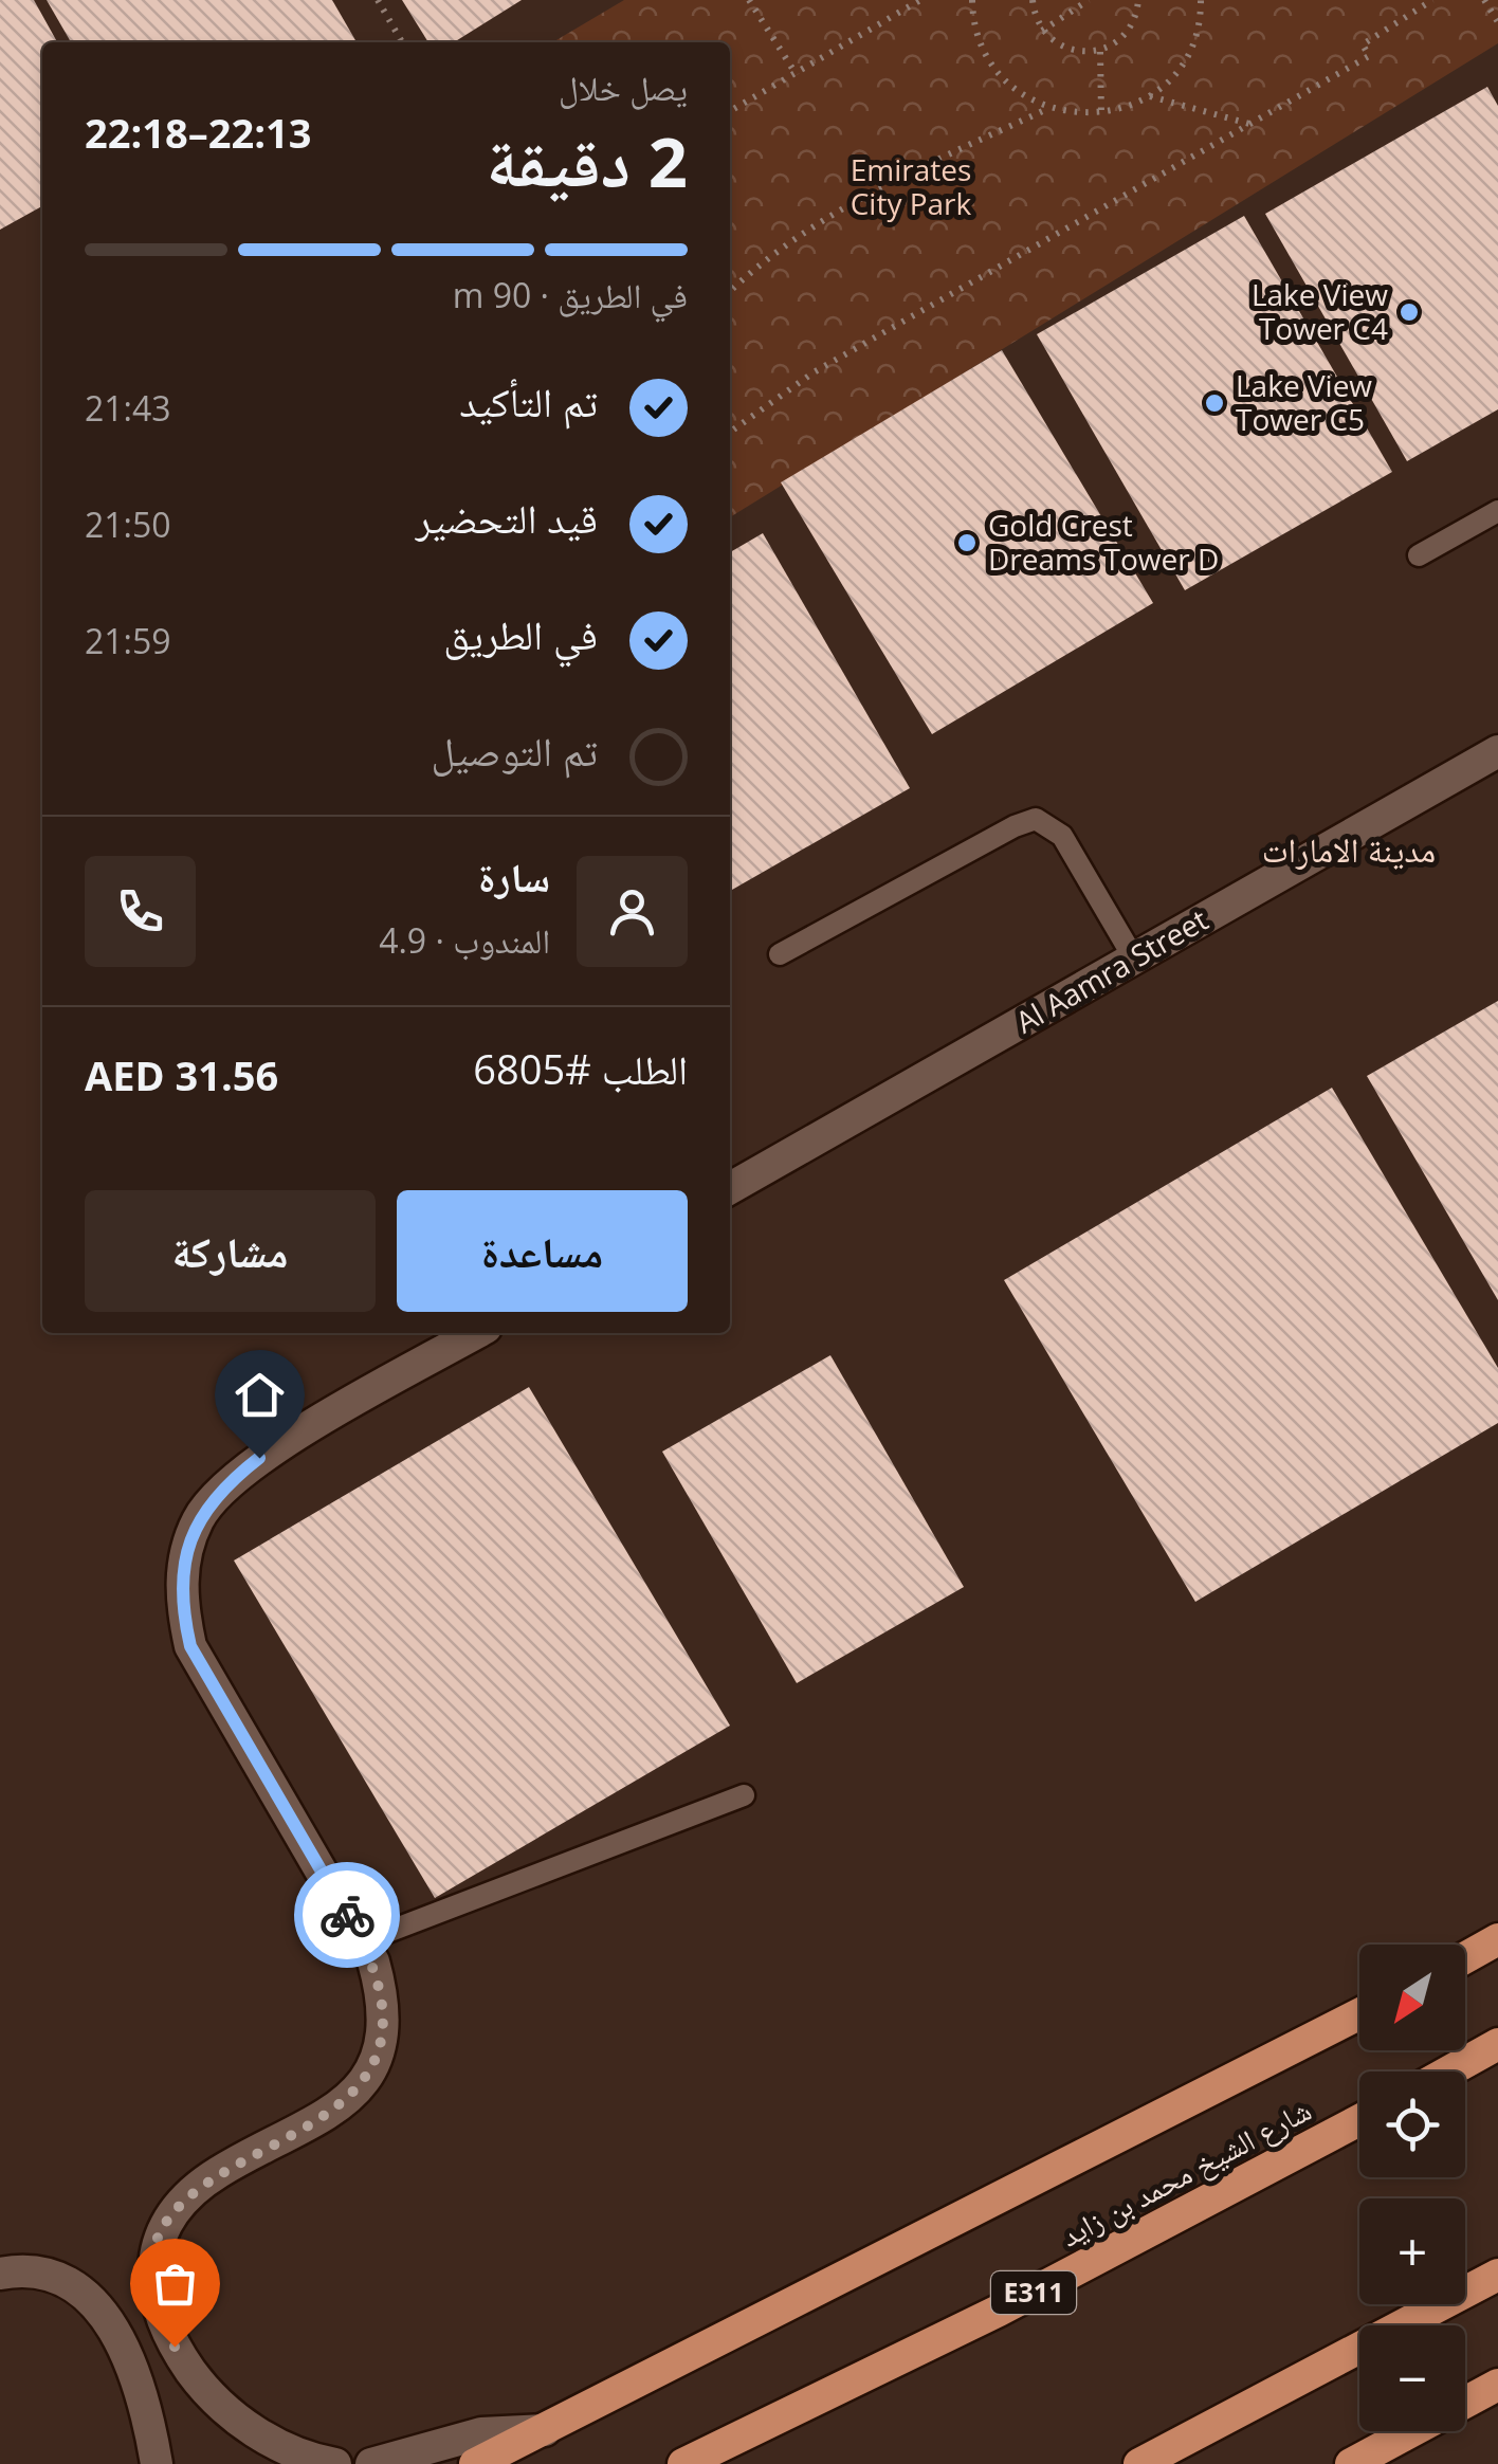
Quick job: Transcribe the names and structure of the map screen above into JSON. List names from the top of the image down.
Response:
{
  "streets": {
    "highway": ["شارع الشيخ محمد بن زايد", "E311"],
    "street": ["Al Aamra Street"]
  },
  "districts": ["مدينة الامارات"],
  "parks": ["Emirates City Park"],
  "places": ["Lake View Tower C4", "Lake View Tower C5", "Gold Crest Dreams Tower D"],
  "north": "bottom left",
  "page": {
    "heading": ["2 دقيقة", "يصل خلال", "22:13–22:18"],
    "panel": [
      "سارة",
      "المندوب · 4.9",
      "الطلب #6805",
      "AED 31.56"
    ],
    "bar": "في الطريق · 90 m",
    "list": [
      ["تم التأكيد", "21:43"],
      ["قيد التحضير", "21:50"],
      ["في الطريق", "21:59"],
      "تم التوصيل"
    ],
    "buttons": ["مساعدة", "مشاركة"],
    "map_buttons": ["+", "−"]
  }
}
